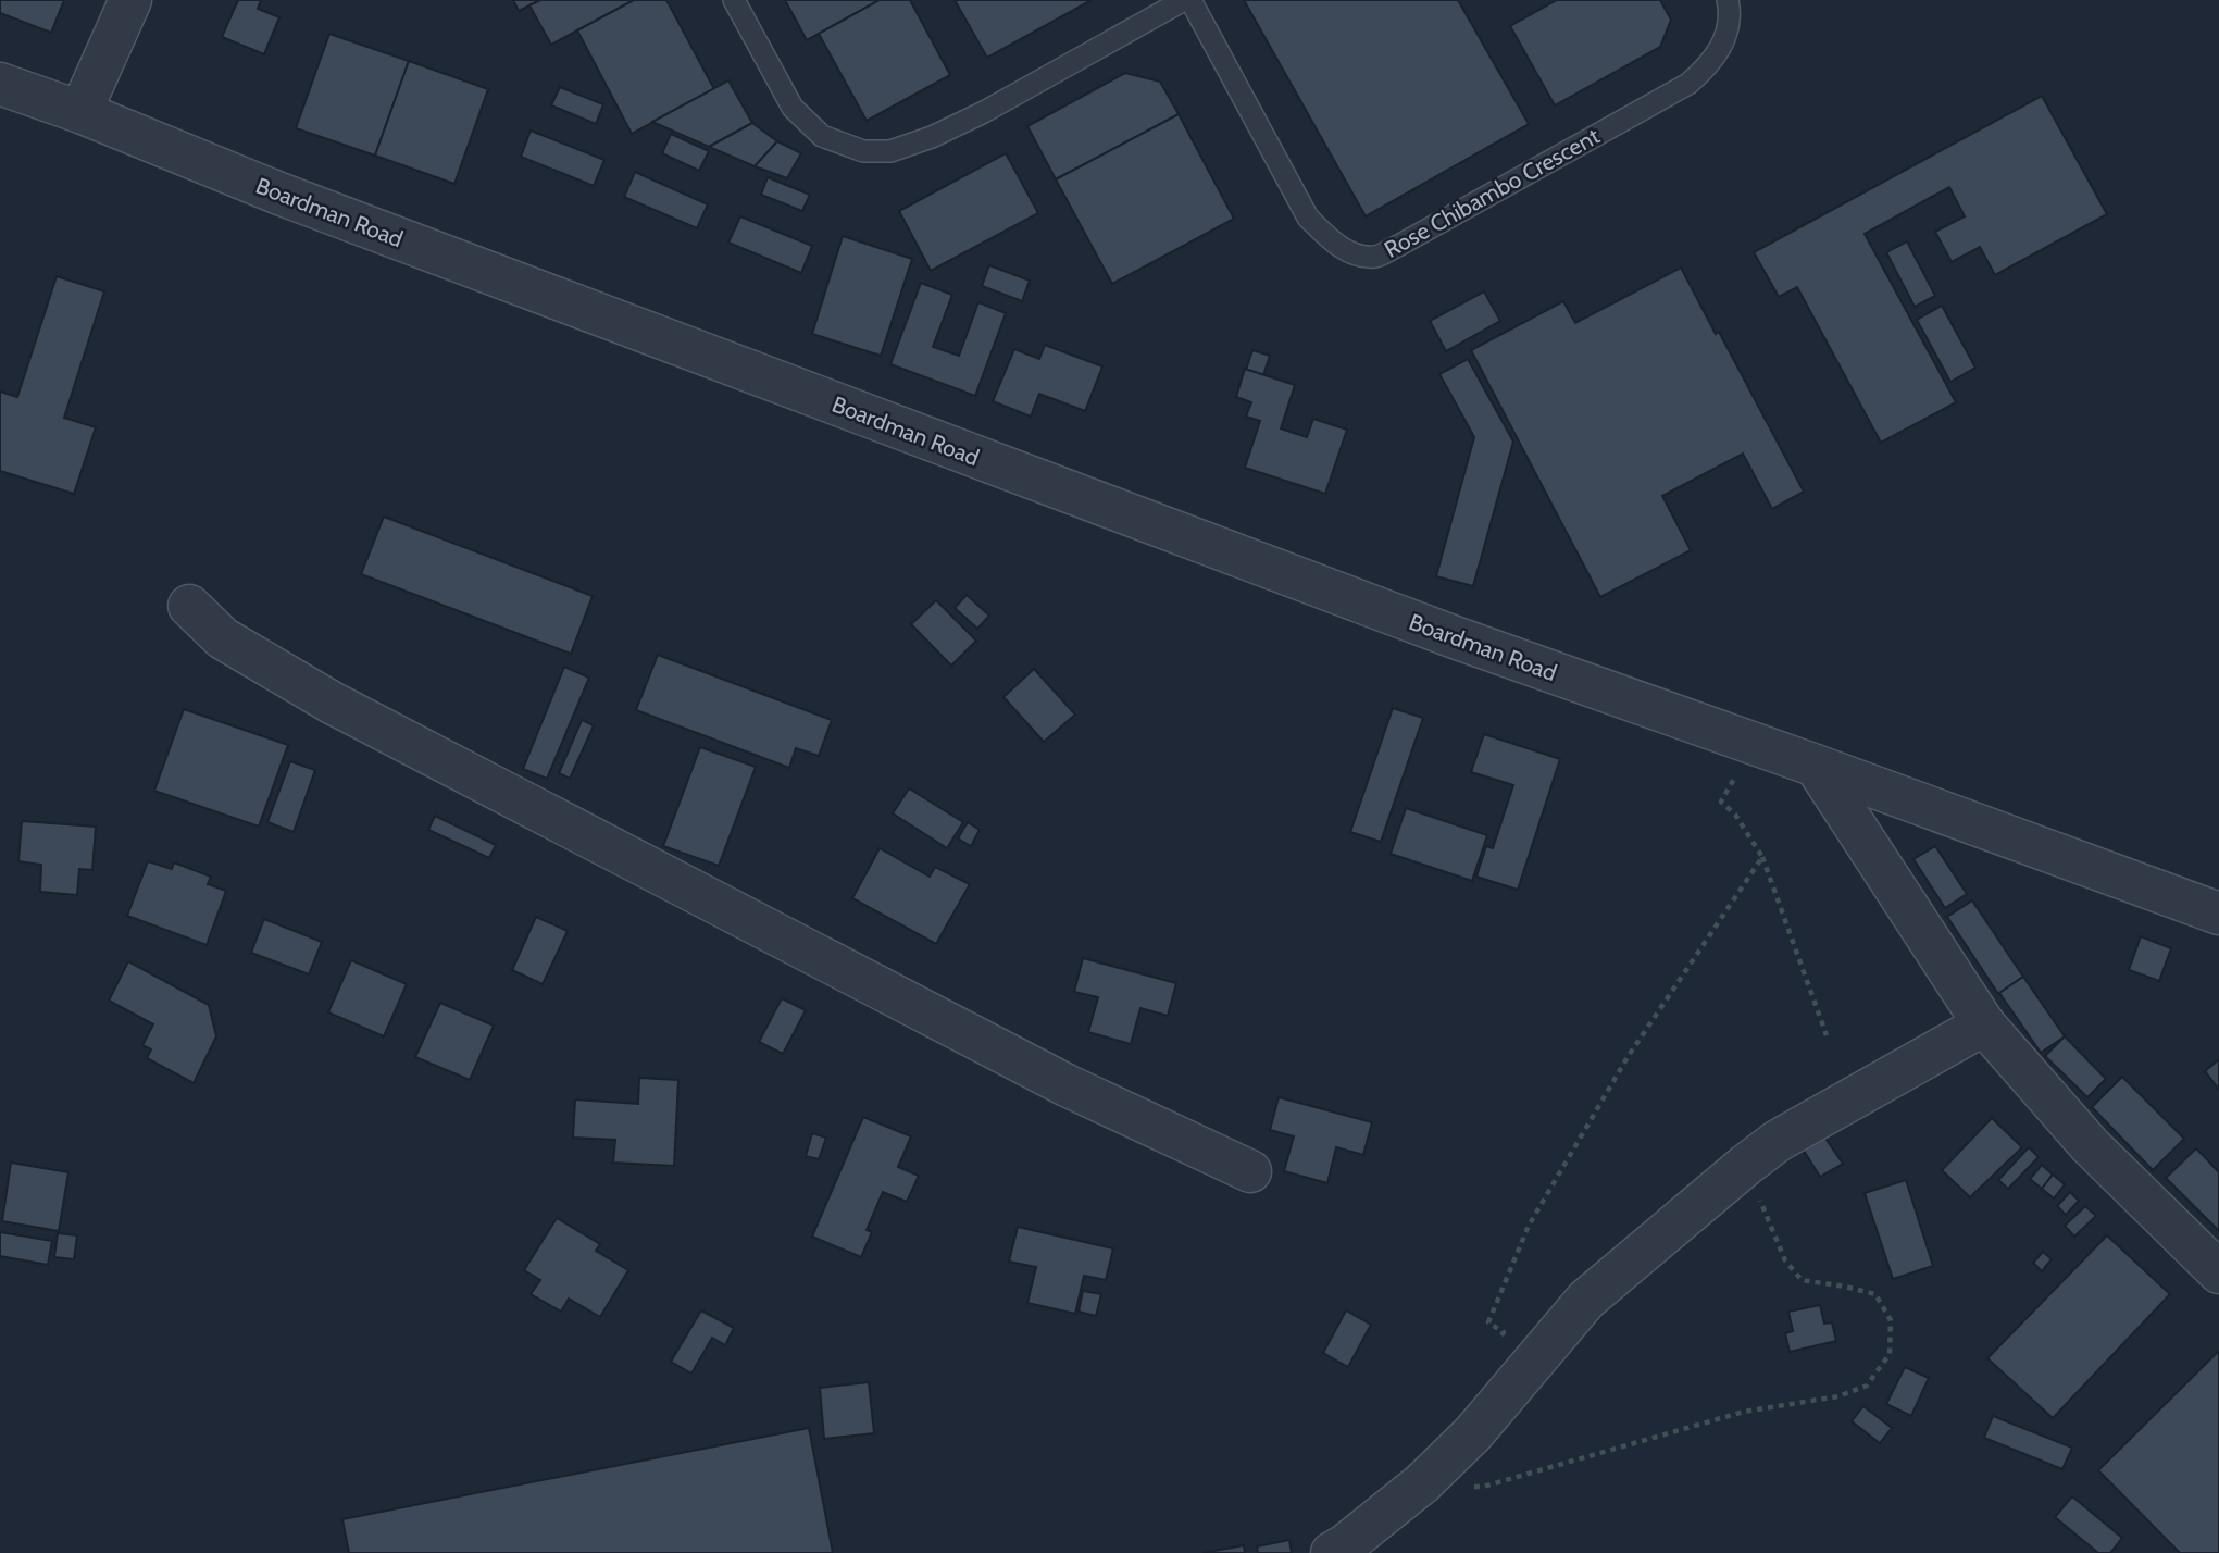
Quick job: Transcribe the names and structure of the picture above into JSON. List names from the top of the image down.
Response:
{
  "streets": {
    "street": ["Boardman Road"],
    "lane": ["Rose Chibambo Crescent"]
  }
}
